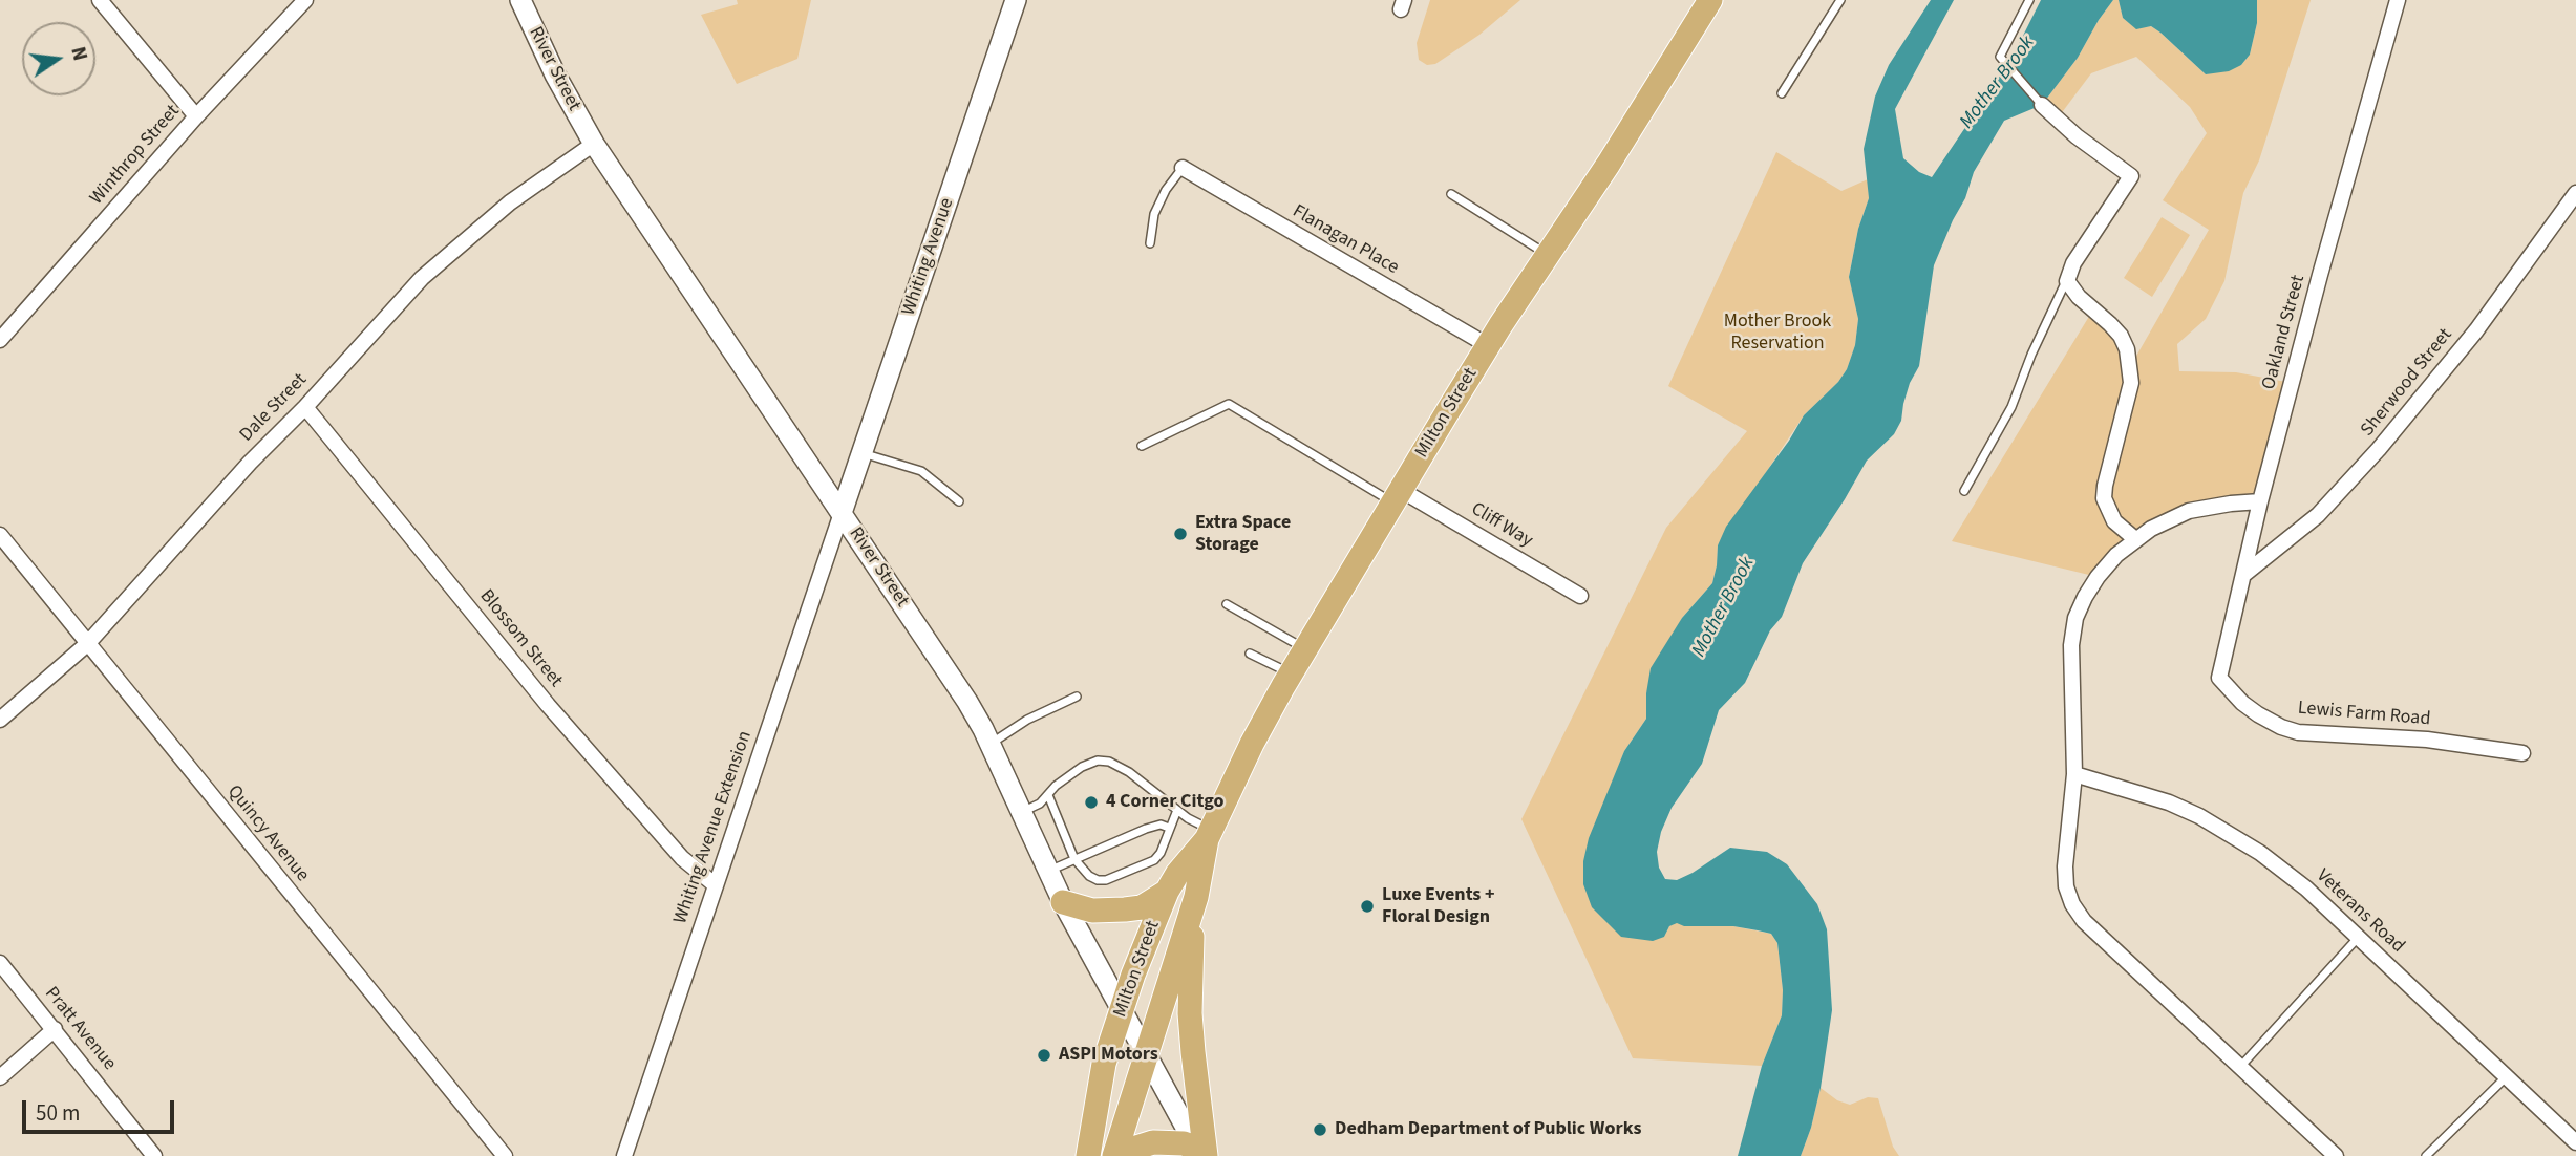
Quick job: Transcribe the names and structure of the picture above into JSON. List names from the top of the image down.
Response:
{
  "streets": {
    "main road": ["Milton Street"],
    "street": [
      "River Street",
      "Winthrop Street",
      "Flanagan Place",
      "Whiting Avenue",
      "Oakland Street",
      "Sherwood Street",
      "Dale Street",
      "Cliff Way",
      "Blossom Street",
      "Lewis Farm Road",
      "Whiting Avenue Extension",
      "Quincy Avenue",
      "Veterans Road",
      "Pratt Avenue"
    ]
  },
  "crossings": [
    ["River Street", "Whiting Avenue"],
    ["River Street", "Dale Street"],
    ["River Street", "Milton Street"],
    ["River Street", "Whiting Avenue Extension"],
    ["Flanagan Place", "Milton Street"],
    ["Whiting Avenue", "Whiting Avenue Extension"],
    ["Oakland Street", "Sherwood Street"],
    ["Oakland Street", "Lewis Farm Road"],
    ["Dale Street", "Blossom Street"],
    ["Dale Street", "Quincy Avenue"],
    ["Milton Street", "Cliff Way"],
    ["Blossom Street", "Whiting Avenue Extension"]
  ],
  "water": ["Mother Brook"],
  "parks": ["Mother Brook Reservation"],
  "places": [
    "Extra Space Storage",
    "4 Corner Citgo",
    "Luxe Events + Floral Design",
    "ASPI Motors",
    "Dedham Department of Public Works"
  ],
  "scale_bar": "50 m",
  "north": "right"
}
